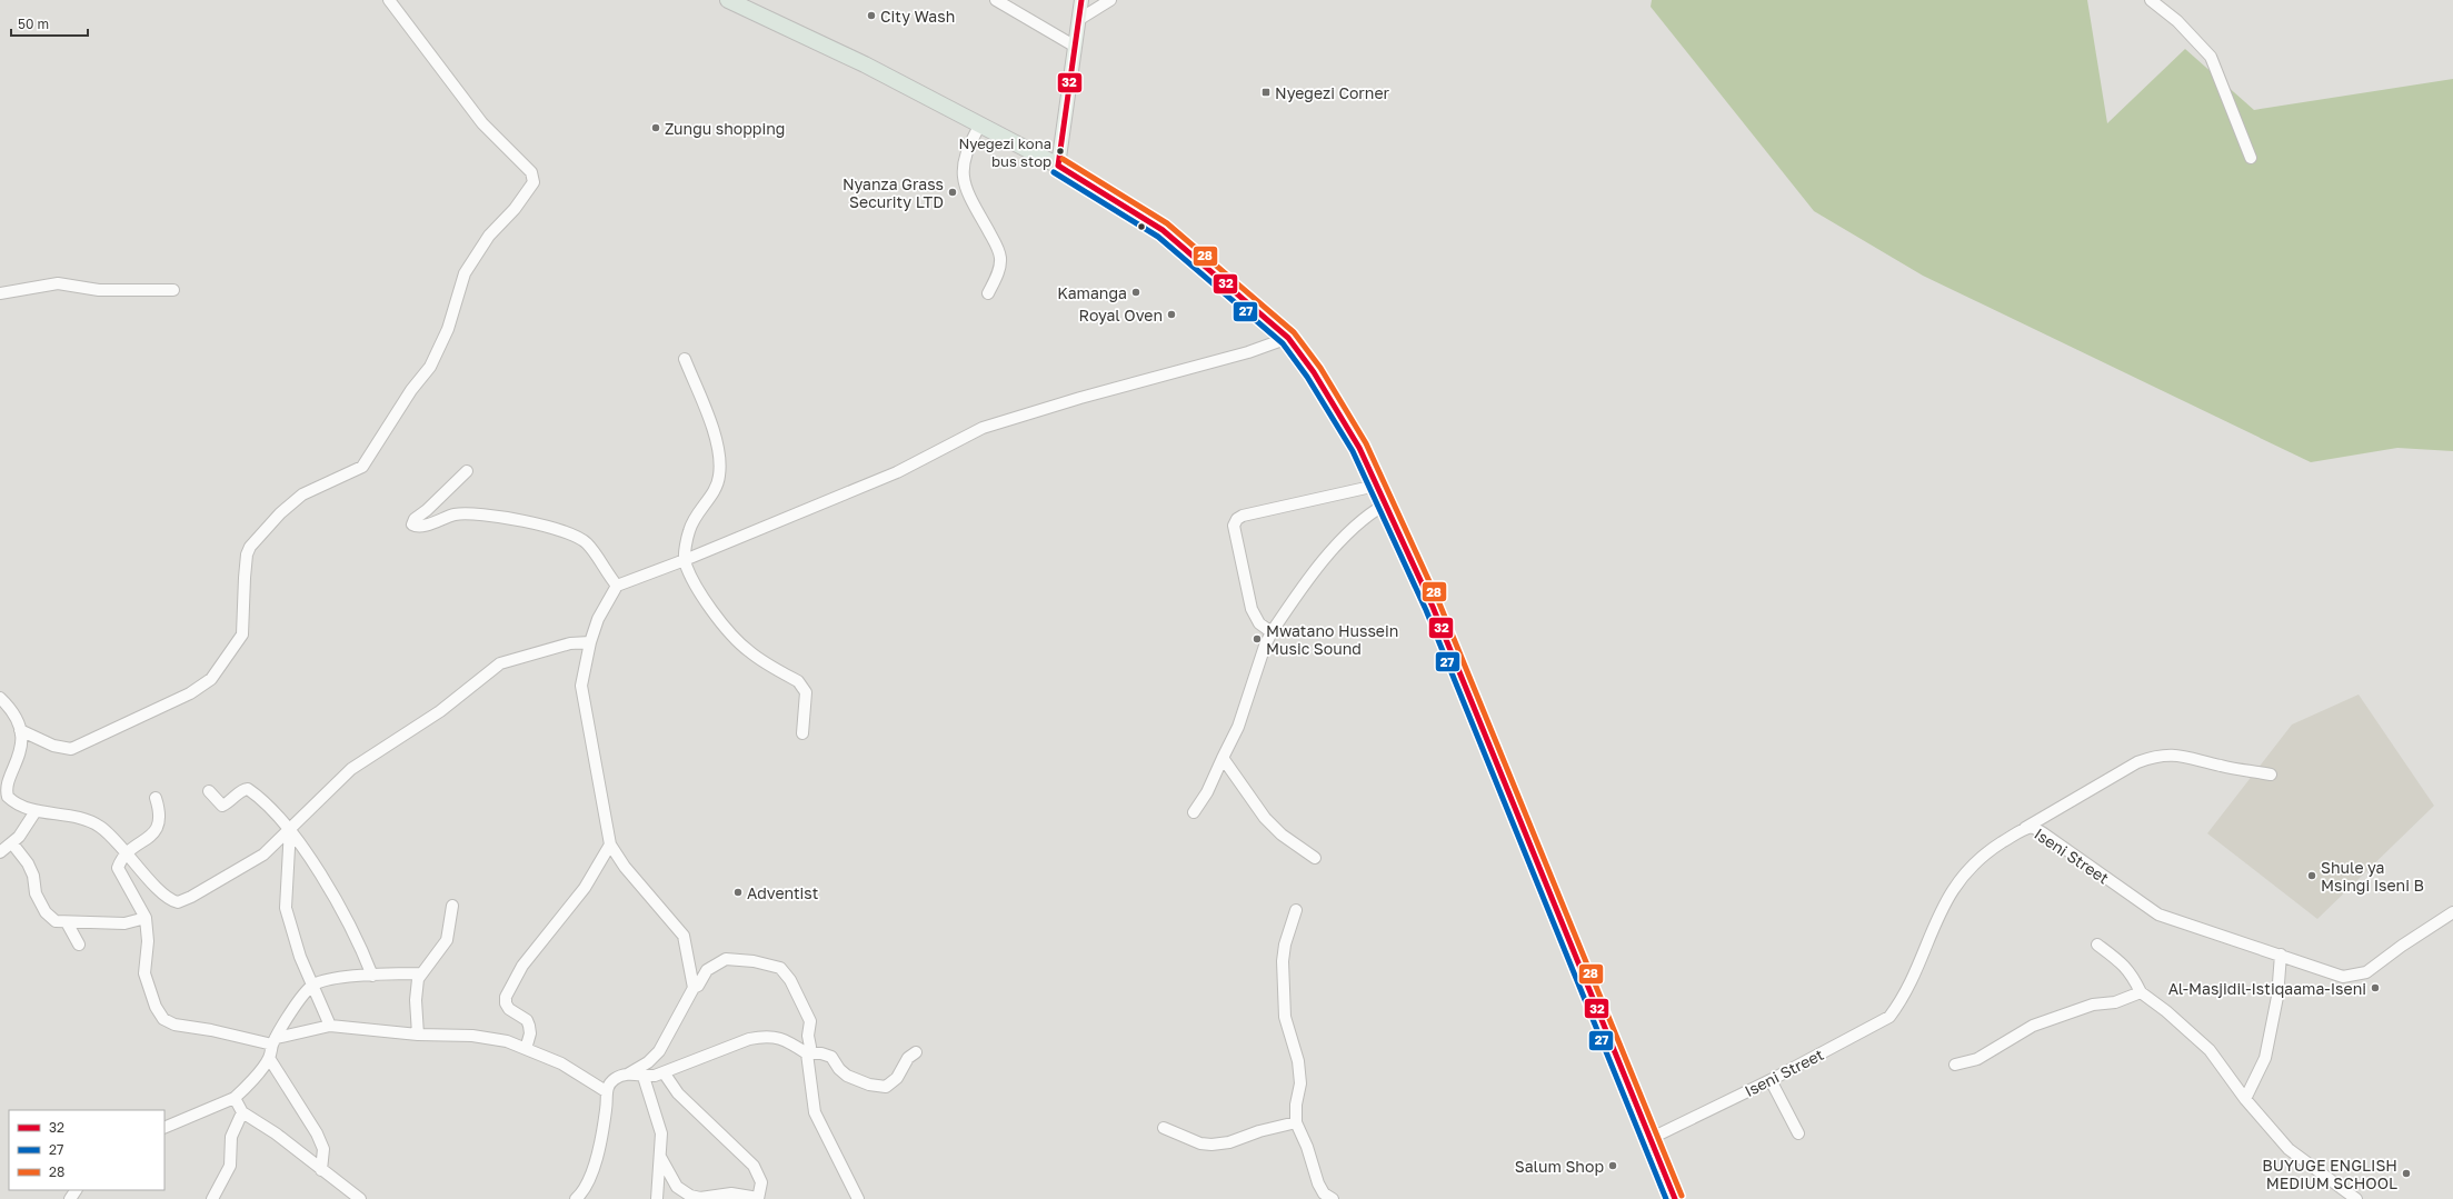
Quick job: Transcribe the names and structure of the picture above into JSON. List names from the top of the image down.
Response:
{
  "streets": {
    "street": ["Iseni Street"]
  },
  "places": {
    "other": [
      "City Wash",
      "Zungu shopping",
      "Nyegezi kona bus stop",
      "Nyanza Grass Security LTD",
      "Kamanga",
      "Royal Oven",
      "Mwatano Hussein Music Sound",
      "Shule ya Msingi Iseni B",
      "Adventist",
      "Al-Masjidil-Istiqaama-Iseni",
      "Salum Shop",
      "BUYUGE ENGLISH MEDIUM SCHOOL"
    ],
    "transit": ["Nyegezi Corner"]
  },
  "lines": ["transit line 32", "transit line 28", "transit line 27"],
  "legend": ["32", "27", "28"],
  "scale_bar": "50 m"
}
